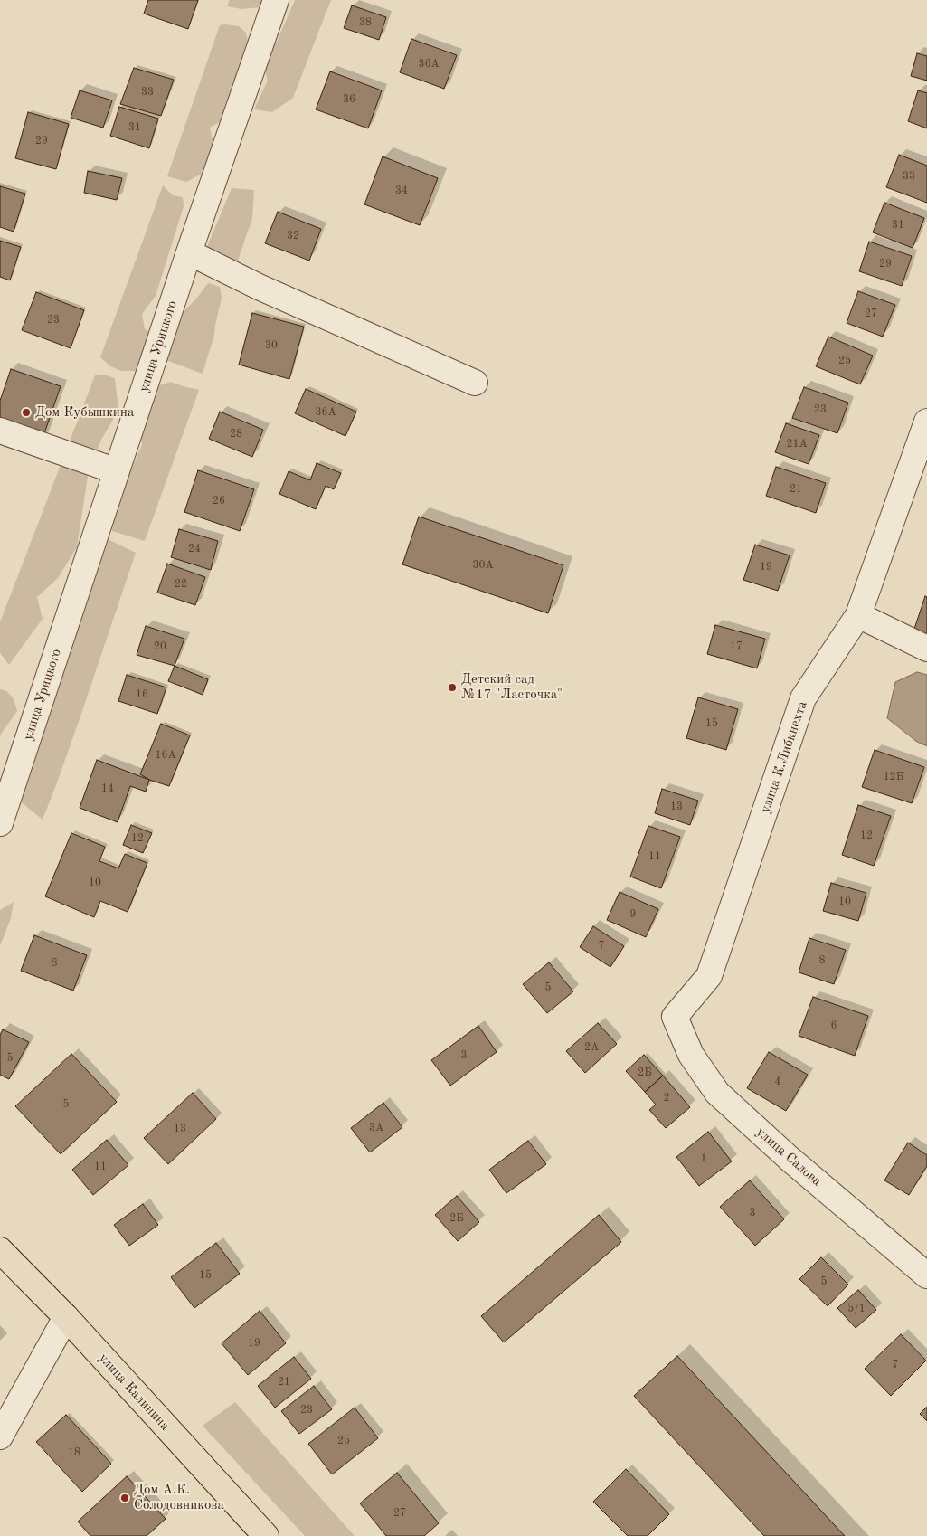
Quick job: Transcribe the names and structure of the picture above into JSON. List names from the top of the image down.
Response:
{
  "streets": {
    "main road": ["улица Калинина"],
    "street": ["улица Урицкого", "улица К.Либкнехта", "улица Салова"]
  },
  "crossings": [
    ["улица К.Либкнехта", "улица Салова"]
  ],
  "places": ["Дом Кубышкина", "Детский сад №17 \"Ласточка\"", "Дом А.К. Солодовникова"],
  "house_numbers": [
    "38",
    "36А",
    "33",
    "36",
    "31",
    "29",
    "33",
    "34",
    "31",
    "32",
    "29",
    "27",
    "23",
    "30",
    "25",
    "23",
    "36А",
    "28",
    "21А",
    "21",
    "26",
    "24",
    "30А",
    "19",
    "22",
    "20",
    "17",
    "16",
    "15",
    "16А",
    "12Б",
    "14",
    "13",
    "12",
    "12",
    "11",
    "10",
    "10",
    "9",
    "7",
    "8",
    "8",
    "5",
    "6",
    "2А",
    "3",
    "5",
    "2Б",
    "4",
    "2",
    "5",
    "3А",
    "13",
    "1",
    "11",
    "3",
    "2Б",
    "15",
    "5",
    "5/1",
    "19",
    "7",
    "21",
    "23",
    "25",
    "18",
    "27"
  ]
}
